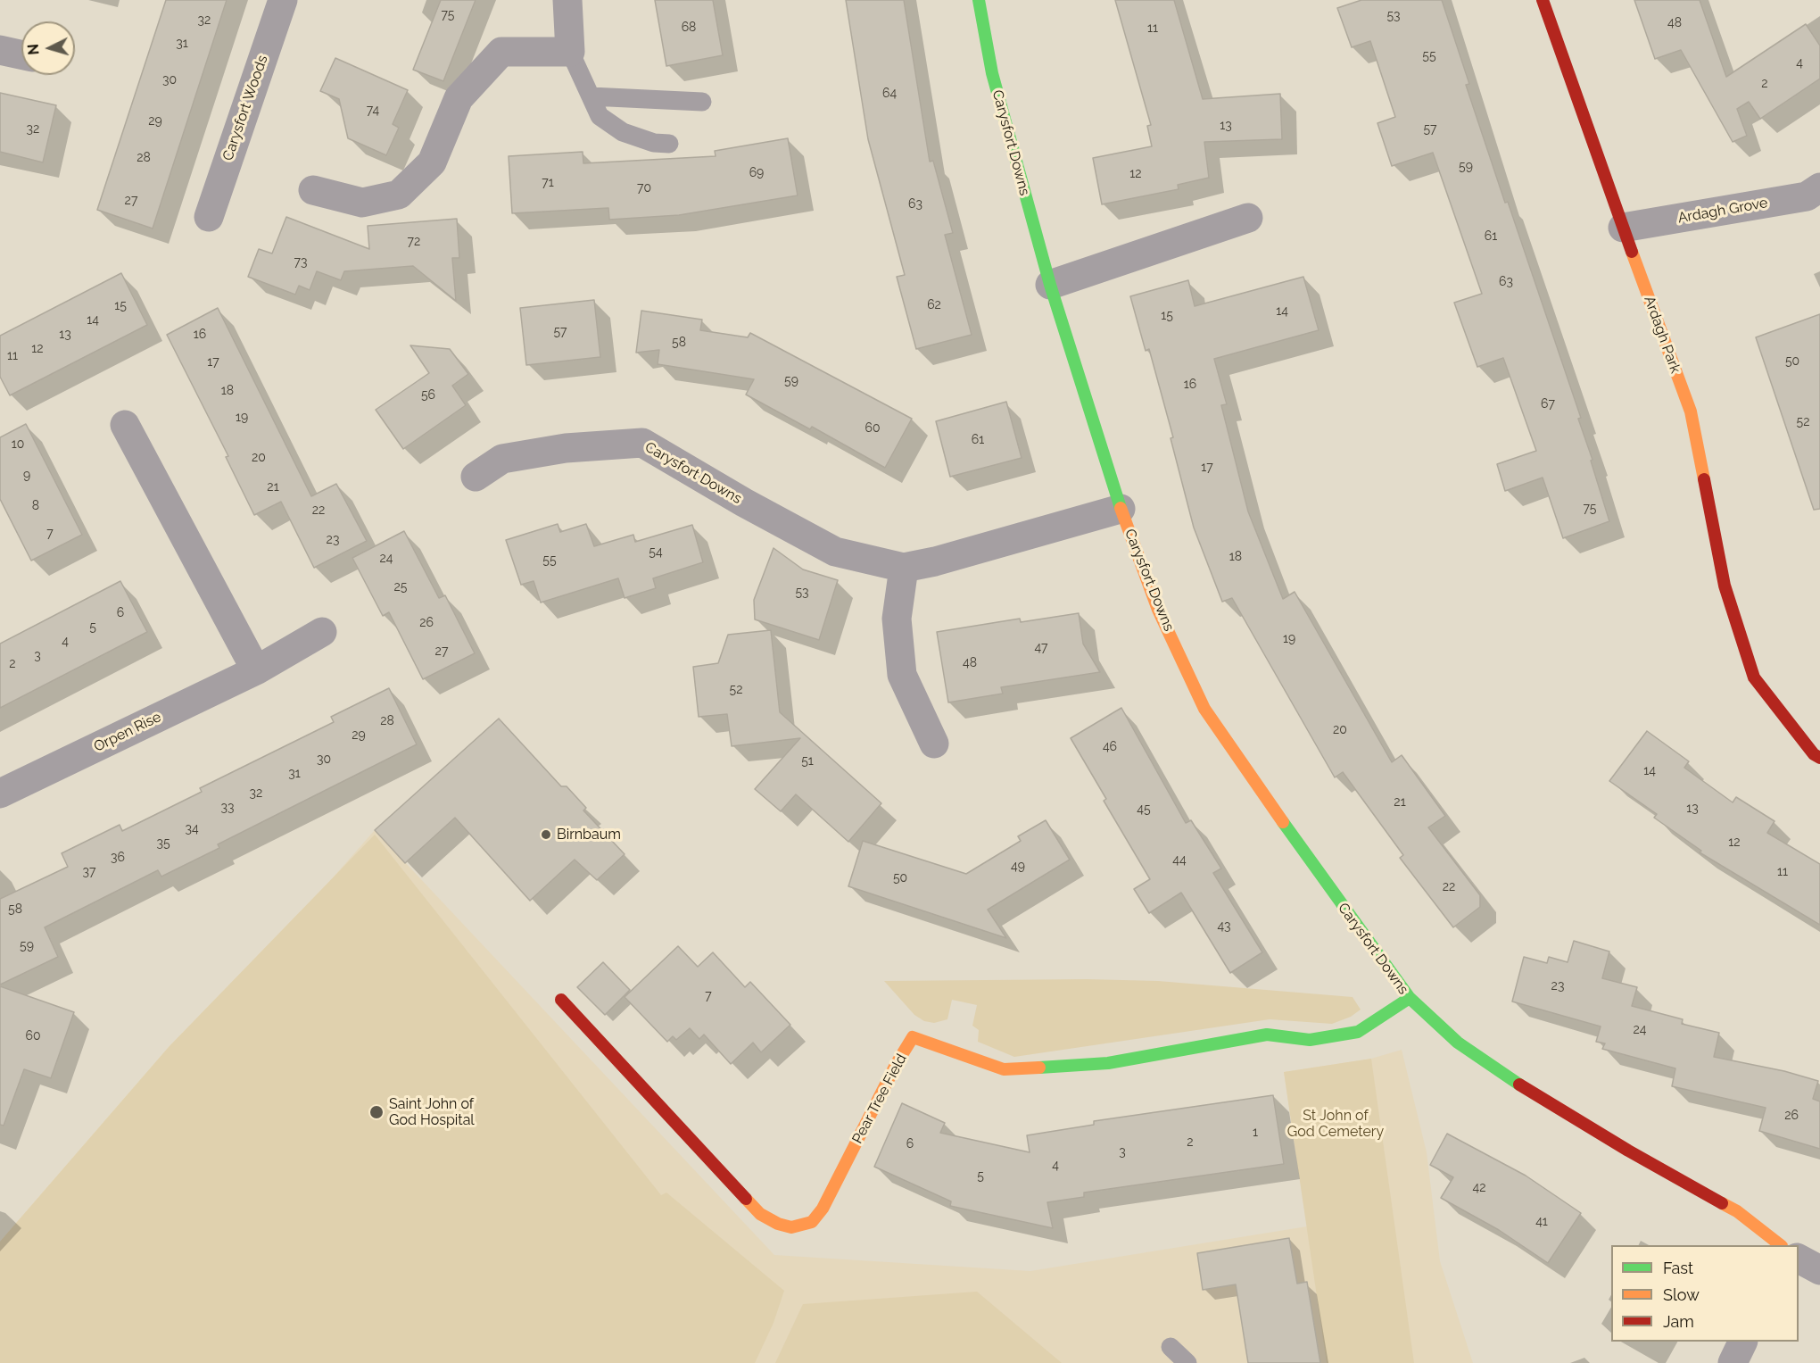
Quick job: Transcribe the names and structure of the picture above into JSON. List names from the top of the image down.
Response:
{
  "streets": {
    "street": [
      "Carysfort Woods",
      "Carysfort Downs",
      "Ardagh Grove",
      "Ardagh Park",
      "Orpen Rise",
      "Pear Tree Field"
    ]
  },
  "crossings": [
    ["Carysfort Downs", "Pear Tree Field"],
    ["Ardagh Grove", "Ardagh Park"]
  ],
  "parks": ["St John of God Cemetery"],
  "places": ["Birnbaum", "Saint John of God Hospital"],
  "house_numbers": [
    "75",
    "53",
    "32",
    "48",
    "68",
    "11",
    "31",
    "55",
    "4",
    "30",
    "2",
    "64",
    "74",
    "29",
    "13",
    "32",
    "57",
    "28",
    "59",
    "69",
    "12",
    "71",
    "70",
    "27",
    "63",
    "61",
    "72",
    "73",
    "63",
    "62",
    "15",
    "14",
    "15",
    "14",
    "57",
    "13",
    "16",
    "58",
    "12",
    "11",
    "50",
    "17",
    "59",
    "16",
    "18",
    "56",
    "67",
    "19",
    "52",
    "60",
    "61",
    "10",
    "20",
    "17",
    "9",
    "21",
    "8",
    "75",
    "22",
    "7",
    "23",
    "54",
    "18",
    "24",
    "55",
    "25",
    "53",
    "6",
    "26",
    "5",
    "19",
    "4",
    "47",
    "27",
    "3",
    "48",
    "2",
    "52",
    "28",
    "20",
    "29",
    "46",
    "30",
    "51",
    "14",
    "31",
    "32",
    "21",
    "33",
    "13",
    "45",
    "34",
    "12",
    "35",
    "36",
    "44",
    "49",
    "37",
    "11",
    "50",
    "22",
    "58",
    "43",
    "59",
    "23",
    "7",
    "24",
    "60",
    "26",
    "1",
    "2",
    "6",
    "3",
    "4",
    "5",
    "42",
    "41"
  ],
  "legend": ["Fast", "Slow", "Jam"],
  "north": "left"
}
